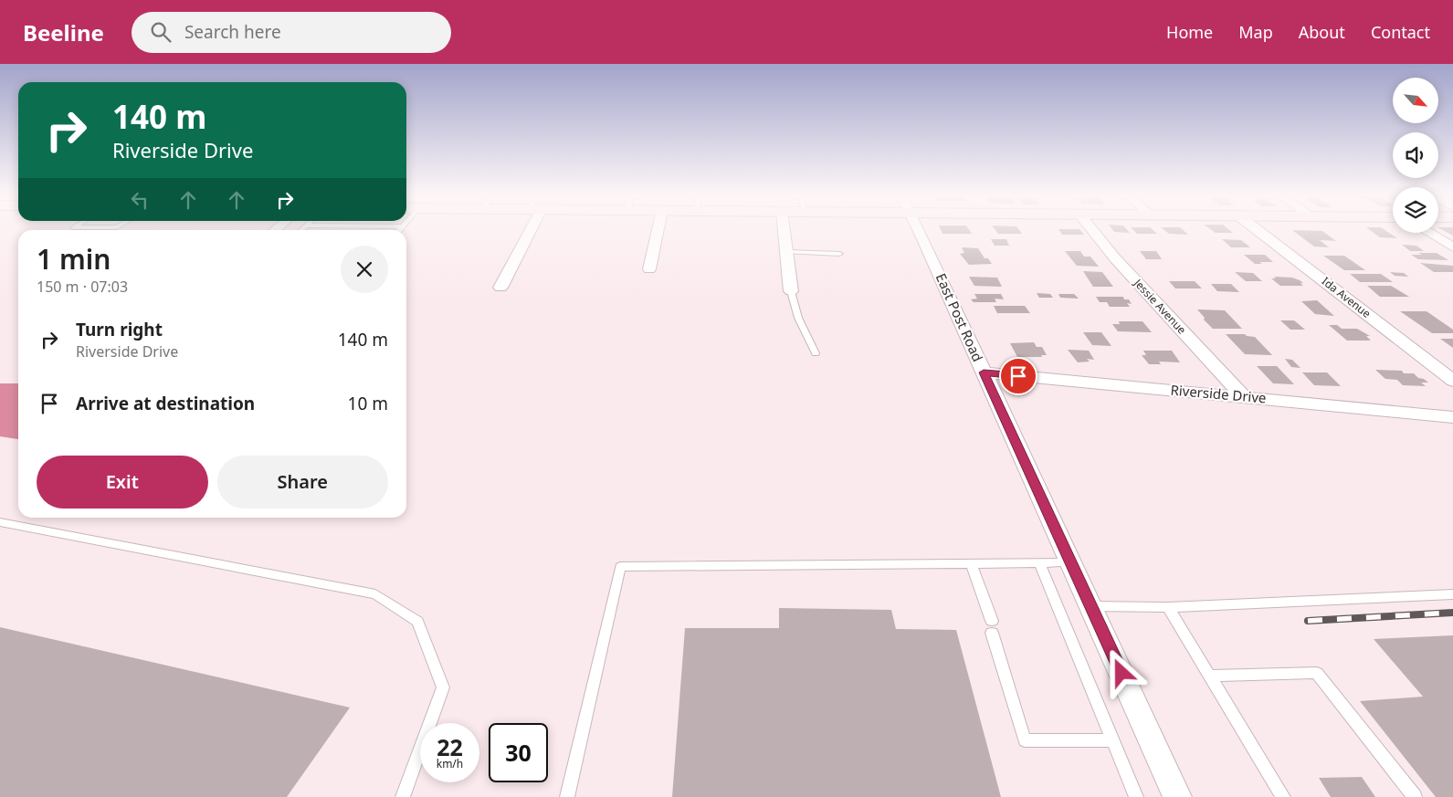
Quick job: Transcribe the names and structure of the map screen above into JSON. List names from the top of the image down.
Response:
{
  "streets": {
    "street": [
      "Ida Avenue",
      "Jessie Avenue",
      "East Post Road",
      "Riverside Drive"
    ]
  },
  "crossings": [
    ["Jessie Avenue", "Riverside Drive"],
    ["East Post Road", "Riverside Drive"]
  ],
  "north": "bottom right",
  "page": {
    "header": "Beeline",
    "search": "Search here",
    "nav": [
      "Home",
      "Map",
      "About",
      "Contact"
    ],
    "turn": ["140 m", "Riverside Drive"],
    "heading": ["1 min", "150 m · 07:03"],
    "list": [
      {
        "name": "Turn right",
        "note": "Riverside Drive",
        "value": "140 m"
      },
      {
        "name": "Arrive at destination",
        "value": "10 m"
      }
    ],
    "buttons": ["Exit", "Share"],
    "speed": "22 km/h",
    "limit": "30"
  }
}
